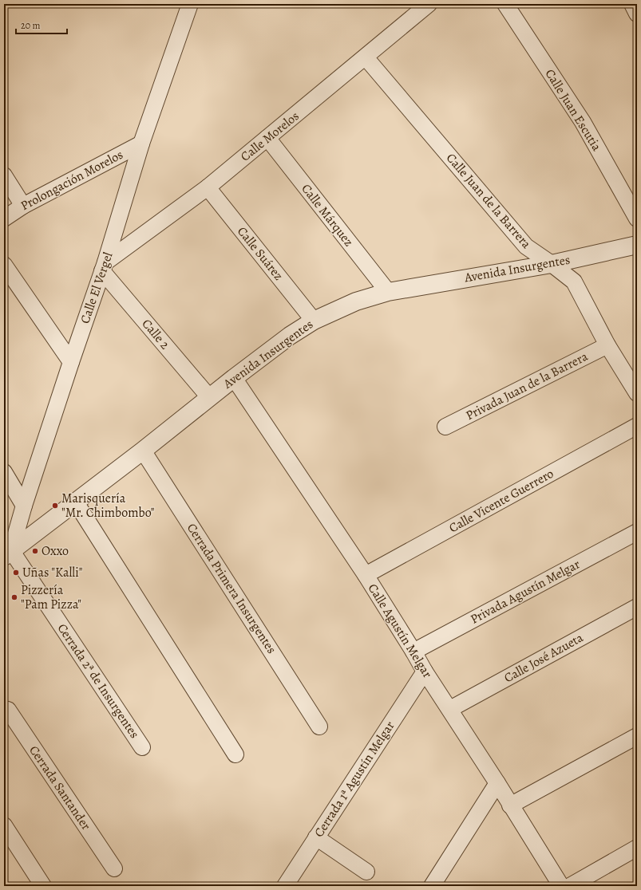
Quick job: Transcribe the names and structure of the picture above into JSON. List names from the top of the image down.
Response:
{
  "streets": {
    "street": [
      "Calle Juan Escutia",
      "Calle Morelos",
      "Prolongación Morelos",
      "Calle Juan de la Barrera",
      "Calle Márquez",
      "Calle Suárez",
      "Avenida Insurgentes",
      "Calle El Vergel",
      "Calle 2",
      "Privada Juan de la Barrera",
      "Calle Vicente Guerrero",
      "Cerrada Primera Insurgentes",
      "Privada Agustín Melgar",
      "Calle Agustín Melgar",
      "Calle José Azueta",
      "Cerrada 2ª de Insurgentes",
      "Cerrada 1ª Agustín Melgar",
      "Cerrada Santander"
    ]
  },
  "crossings": [
    ["Calle Morelos", "Calle Juan de la Barrera"],
    ["Calle Morelos", "Calle Márquez"],
    ["Calle Morelos", "Calle Suárez"],
    ["Calle Morelos", "Calle El Vergel"],
    ["Calle Morelos", "Calle 2"],
    ["Prolongación Morelos", "Calle El Vergel"],
    ["Calle Juan de la Barrera", "Avenida Insurgentes"],
    ["Calle Juan de la Barrera", "Privada Juan de la Barrera"],
    ["Calle Márquez", "Avenida Insurgentes"],
    ["Calle Suárez", "Avenida Insurgentes"],
    ["Avenida Insurgentes", "Calle El Vergel"],
    ["Avenida Insurgentes", "Calle 2"],
    ["Avenida Insurgentes", "Cerrada Primera Insurgentes"],
    ["Avenida Insurgentes", "Calle Agustín Melgar"],
    ["Avenida Insurgentes", "Cerrada 2ª de Insurgentes"],
    ["Calle El Vergel", "Calle 2"],
    ["Calle El Vergel", "Cerrada 2ª de Insurgentes"],
    ["Calle Vicente Guerrero", "Calle Agustín Melgar"],
    ["Privada Agustín Melgar", "Calle Agustín Melgar"],
    ["Calle Agustín Melgar", "Calle José Azueta"],
    ["Calle Agustín Melgar", "Cerrada 1ª Agustín Melgar"]
  ],
  "places": [
    "Marisquería \"Mr. Chimbombo\"",
    "Oxxo",
    "Uñas \"Kalli\"",
    "Pizzería \"Pam Pizza\""
  ],
  "scale_bar": "20 m"
}
